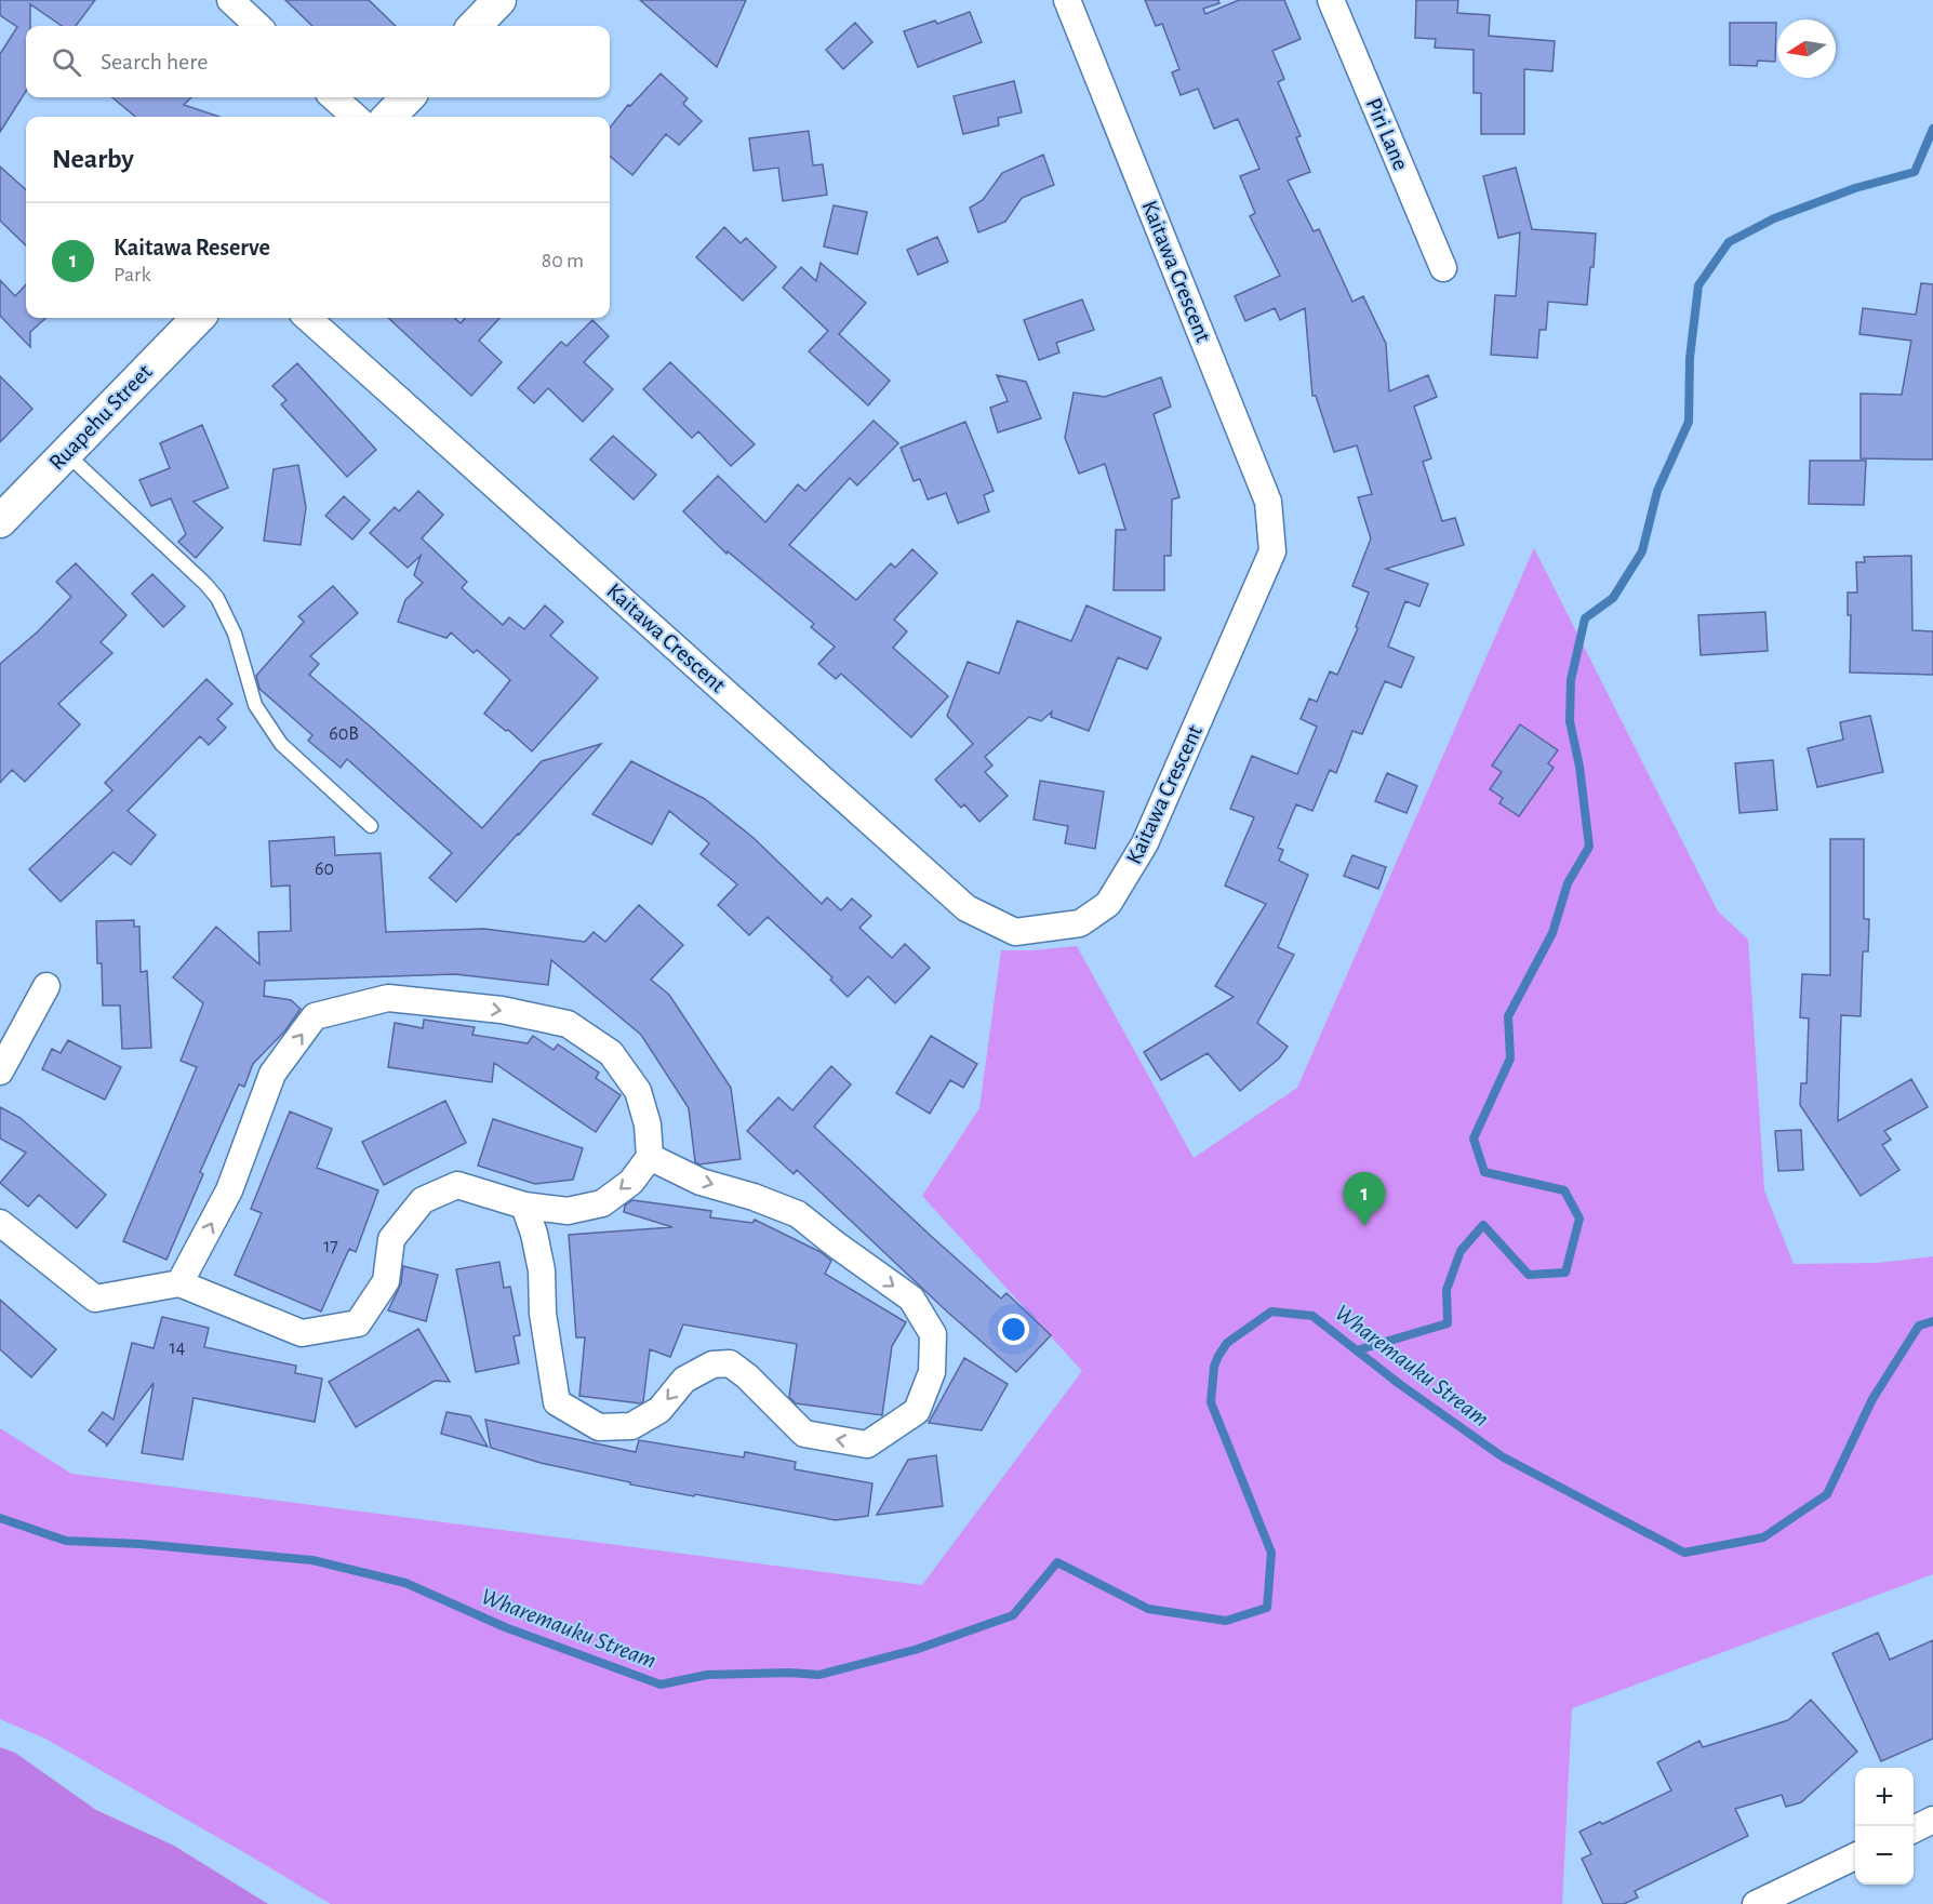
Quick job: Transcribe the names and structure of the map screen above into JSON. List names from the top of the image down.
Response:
{
  "streets": {
    "street": ["Piri Lane", "Kaitawa Crescent", "Ruapehu Street"]
  },
  "water": ["Wharemauku Stream"],
  "house_numbers": [
    "60B",
    "60",
    "17",
    "14"
  ],
  "north": "left",
  "page": {
    "search": "Search here",
    "heading": "Nearby",
    "list": [
      {
        "mark": "1",
        "name": "Kaitawa Reserve",
        "note": "Park",
        "value": "80 m"
      }
    ],
    "pins": "1",
    "map_buttons": ["+", "−"]
  }
}
